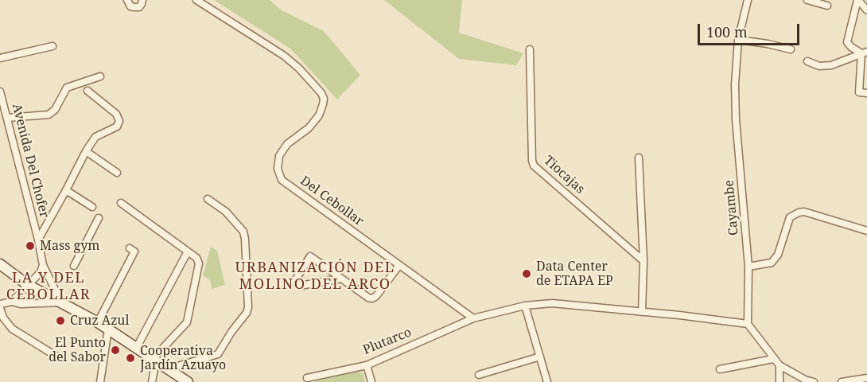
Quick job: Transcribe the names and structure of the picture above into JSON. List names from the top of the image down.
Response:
{
  "streets": {
    "street": [
      "Avenida Del Chofer",
      "Tiocajas",
      "Del Cebollar",
      "Cayambe",
      "Plutarco"
    ]
  },
  "crossings": [
    ["Del Cebollar", "Plutarco"]
  ],
  "districts": ["URBANIZACIÓN DEL MOLINO DEL ARCO", "LA Y DEL CEBOLLAR"],
  "places": [
    "Mass gym",
    "Data Center de ETAPA EP",
    "Cruz Azul",
    "El Punto del Sabor",
    "Cooperativa Jardín Azuayo"
  ],
  "scale_bar": "100 m"
}
